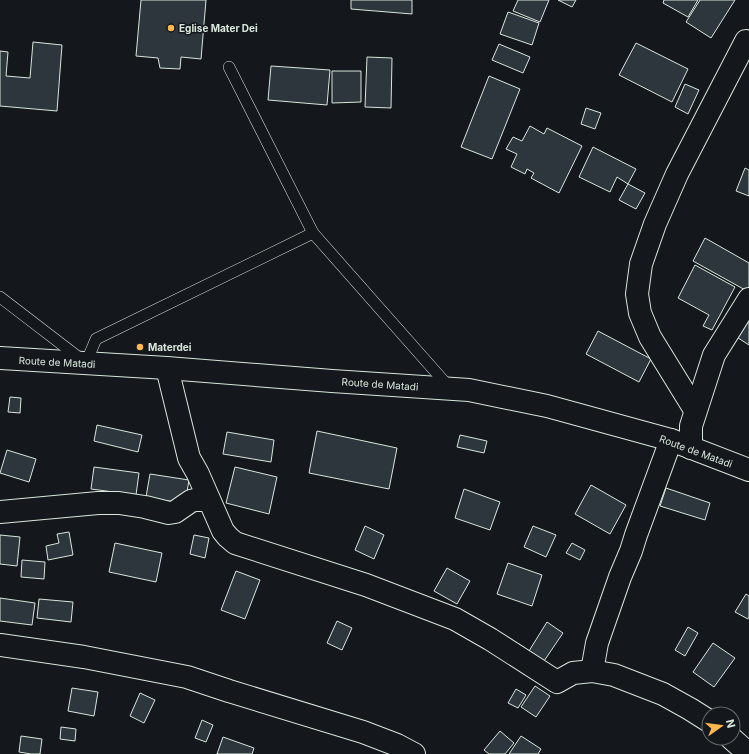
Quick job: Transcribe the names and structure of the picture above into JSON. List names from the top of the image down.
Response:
{
  "streets": {
    "main road": ["Route de Matadi"]
  },
  "places": ["Eglise Mater Dei", "Materdei"],
  "north": "right"
}
